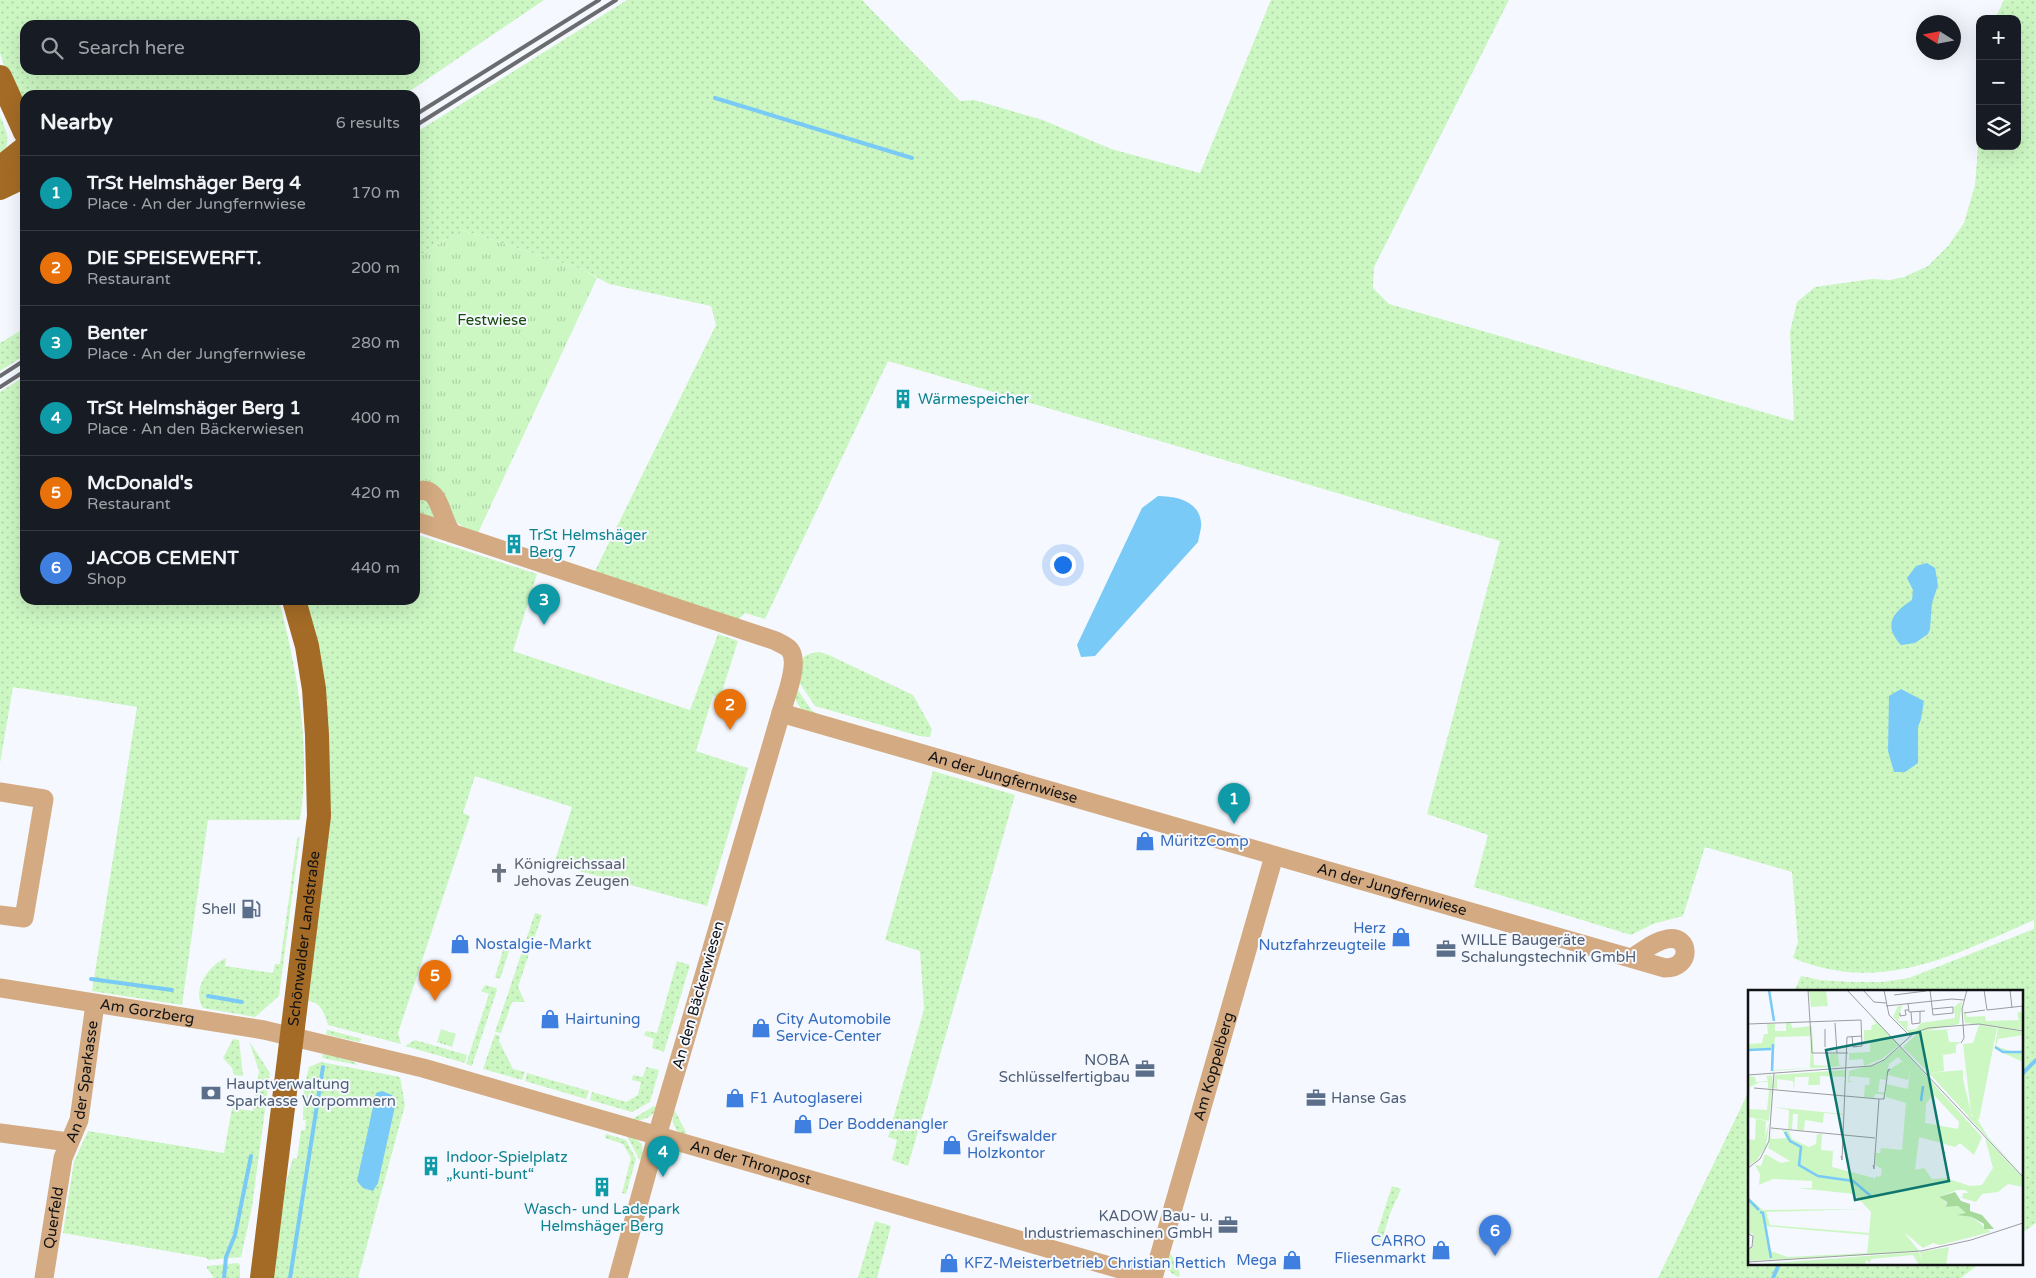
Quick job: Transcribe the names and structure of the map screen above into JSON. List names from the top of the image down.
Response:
{
  "streets": {
    "main road": ["Schönwalder Landstraße"],
    "street": [
      "An der Jungfernwiese",
      "An den Bäckerwiesen",
      "Am Gorzberg",
      "Am Koppelberg",
      "An der Sparkasse",
      "An der Thronpost",
      "Querfeld"
    ]
  },
  "crossings": [
    ["An der Jungfernwiese", "An den Bäckerwiesen"],
    ["An der Jungfernwiese", "Am Koppelberg"],
    ["Schönwalder Landstraße", "Am Gorzberg"],
    ["Schönwalder Landstraße", "An der Thronpost"],
    ["An den Bäckerwiesen", "An der Thronpost"],
    ["Am Gorzberg", "An der Sparkasse"],
    ["Am Gorzberg", "An der Thronpost"],
    ["Am Koppelberg", "An der Thronpost"],
    ["An der Sparkasse", "Querfeld"]
  ],
  "parks": ["Festwiese"],
  "places": {
    "building": [
      "Wärmespeicher",
      "TrSt Helmshäger Berg 7",
      "Indoor-Spielplatz „kunti-bunt“",
      "Wasch- und Ladepark Helmshäger Berg"
    ],
    "shop": [
      "MüritzComp",
      "Herz Nutzfahrzeugteile",
      "Nostalgie-Markt",
      "Hairtuning",
      "City Automobile Service-Center",
      "F1 Autoglaserei",
      "Der Boddenangler",
      "Greifswalder Holzkontor",
      "CARRO Fliesenmarkt",
      "Mega",
      "KFZ-Meisterbetrieb Christian Rettich"
    ],
    "church": ["Königreichssaal Jehovas Zeugen"],
    "fuel station": ["Shell"],
    "office": [
      "WILLE Baugeräte Schalungstechnik GmbH",
      "NOBA Schlüsselfertigbau",
      "Hanse Gas",
      "KADOW Bau- u. Industriemaschinen GmbH"
    ],
    "bank": ["Hauptverwaltung Sparkasse Vorpommern"]
  },
  "north": "left",
  "page": {
    "map_buttons": ["+", "−"],
    "search": "Search here",
    "heading": ["Nearby", "6 results"],
    "list": [
      {
        "mark": "1",
        "name": "TrSt Helmshäger Berg 4",
        "note": "Place · An der Jungfernwiese",
        "value": "170 m"
      },
      {
        "mark": "2",
        "name": "DIE SPEISEWERFT.",
        "note": "Restaurant",
        "value": "200 m"
      },
      {
        "mark": "3",
        "name": "Benter",
        "note": "Place · An der Jungfernwiese",
        "value": "280 m"
      },
      {
        "mark": "4",
        "name": "TrSt Helmshäger Berg 1",
        "note": "Place · An den Bäckerwiesen",
        "value": "400 m"
      },
      {
        "mark": "5",
        "name": "McDonald's",
        "note": "Restaurant",
        "value": "420 m"
      },
      {
        "mark": "6",
        "name": "JACOB CEMENT",
        "note": "Shop",
        "value": "440 m"
      }
    ],
    "pins": [
      "3",
      "2",
      "1",
      "5",
      "4",
      "6"
    ]
  }
}
